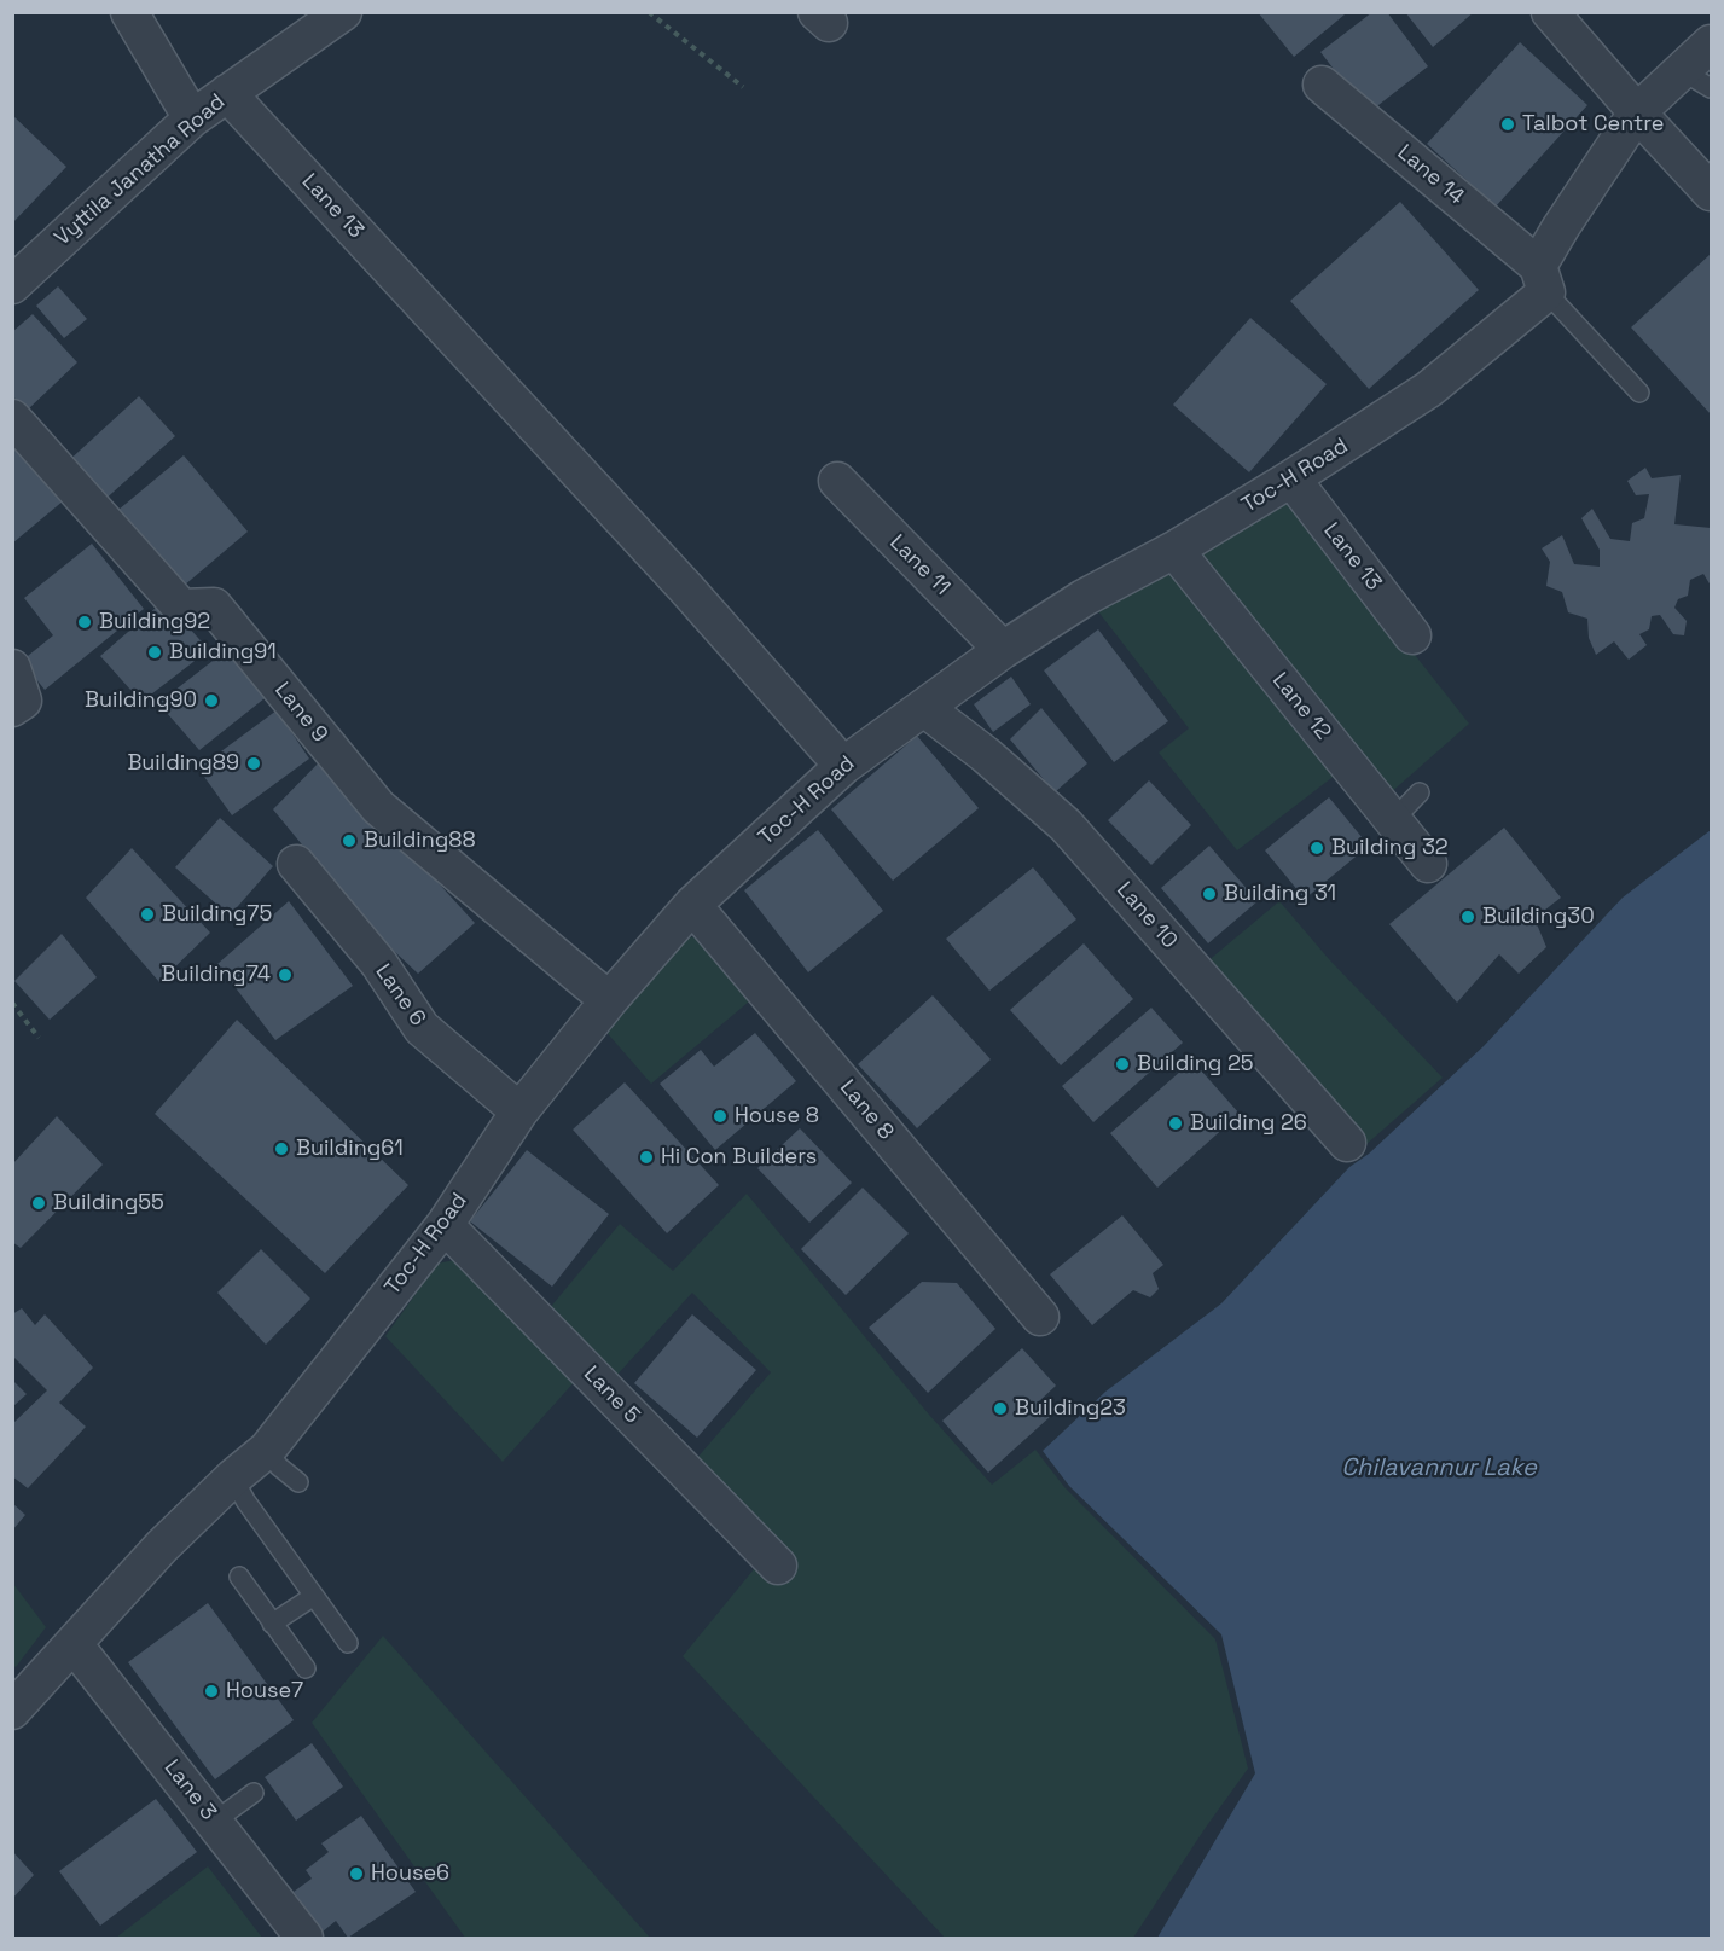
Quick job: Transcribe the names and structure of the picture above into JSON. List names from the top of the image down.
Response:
{
  "streets": {
    "street": [
      "Vyttila Janatha Road",
      "Lane 14",
      "Lane 13",
      "Toc-H Road",
      "Lane 11",
      "Lane 12",
      "Lane 9",
      "Lane 10",
      "Lane 6",
      "Lane 8",
      "Lane 5",
      "Lane 3"
    ]
  },
  "crossings": [
    ["Vyttila Janatha Road", "Lane 13"],
    ["Lane 14", "Toc-H Road"],
    ["Lane 13", "Toc-H Road"],
    ["Toc-H Road", "Lane 11"],
    ["Toc-H Road", "Lane 12"],
    ["Toc-H Road", "Lane 9"],
    ["Toc-H Road", "Lane 10"],
    ["Toc-H Road", "Lane 6"],
    ["Toc-H Road", "Lane 8"],
    ["Toc-H Road", "Lane 5"],
    ["Toc-H Road", "Lane 3"]
  ],
  "water": ["Chilavannur Lake"],
  "places": [
    "Talbot Centre",
    "Building92",
    "Building91",
    "Building90",
    "Building89",
    "Building88",
    "Building 32",
    "Building 31",
    "Building75",
    "Building30",
    "Building74",
    "Building 25",
    "House 8",
    "Building 26",
    "Building61",
    "Hi Con Builders",
    "Building55",
    "Building23",
    "House7",
    "House6"
  ]
}
